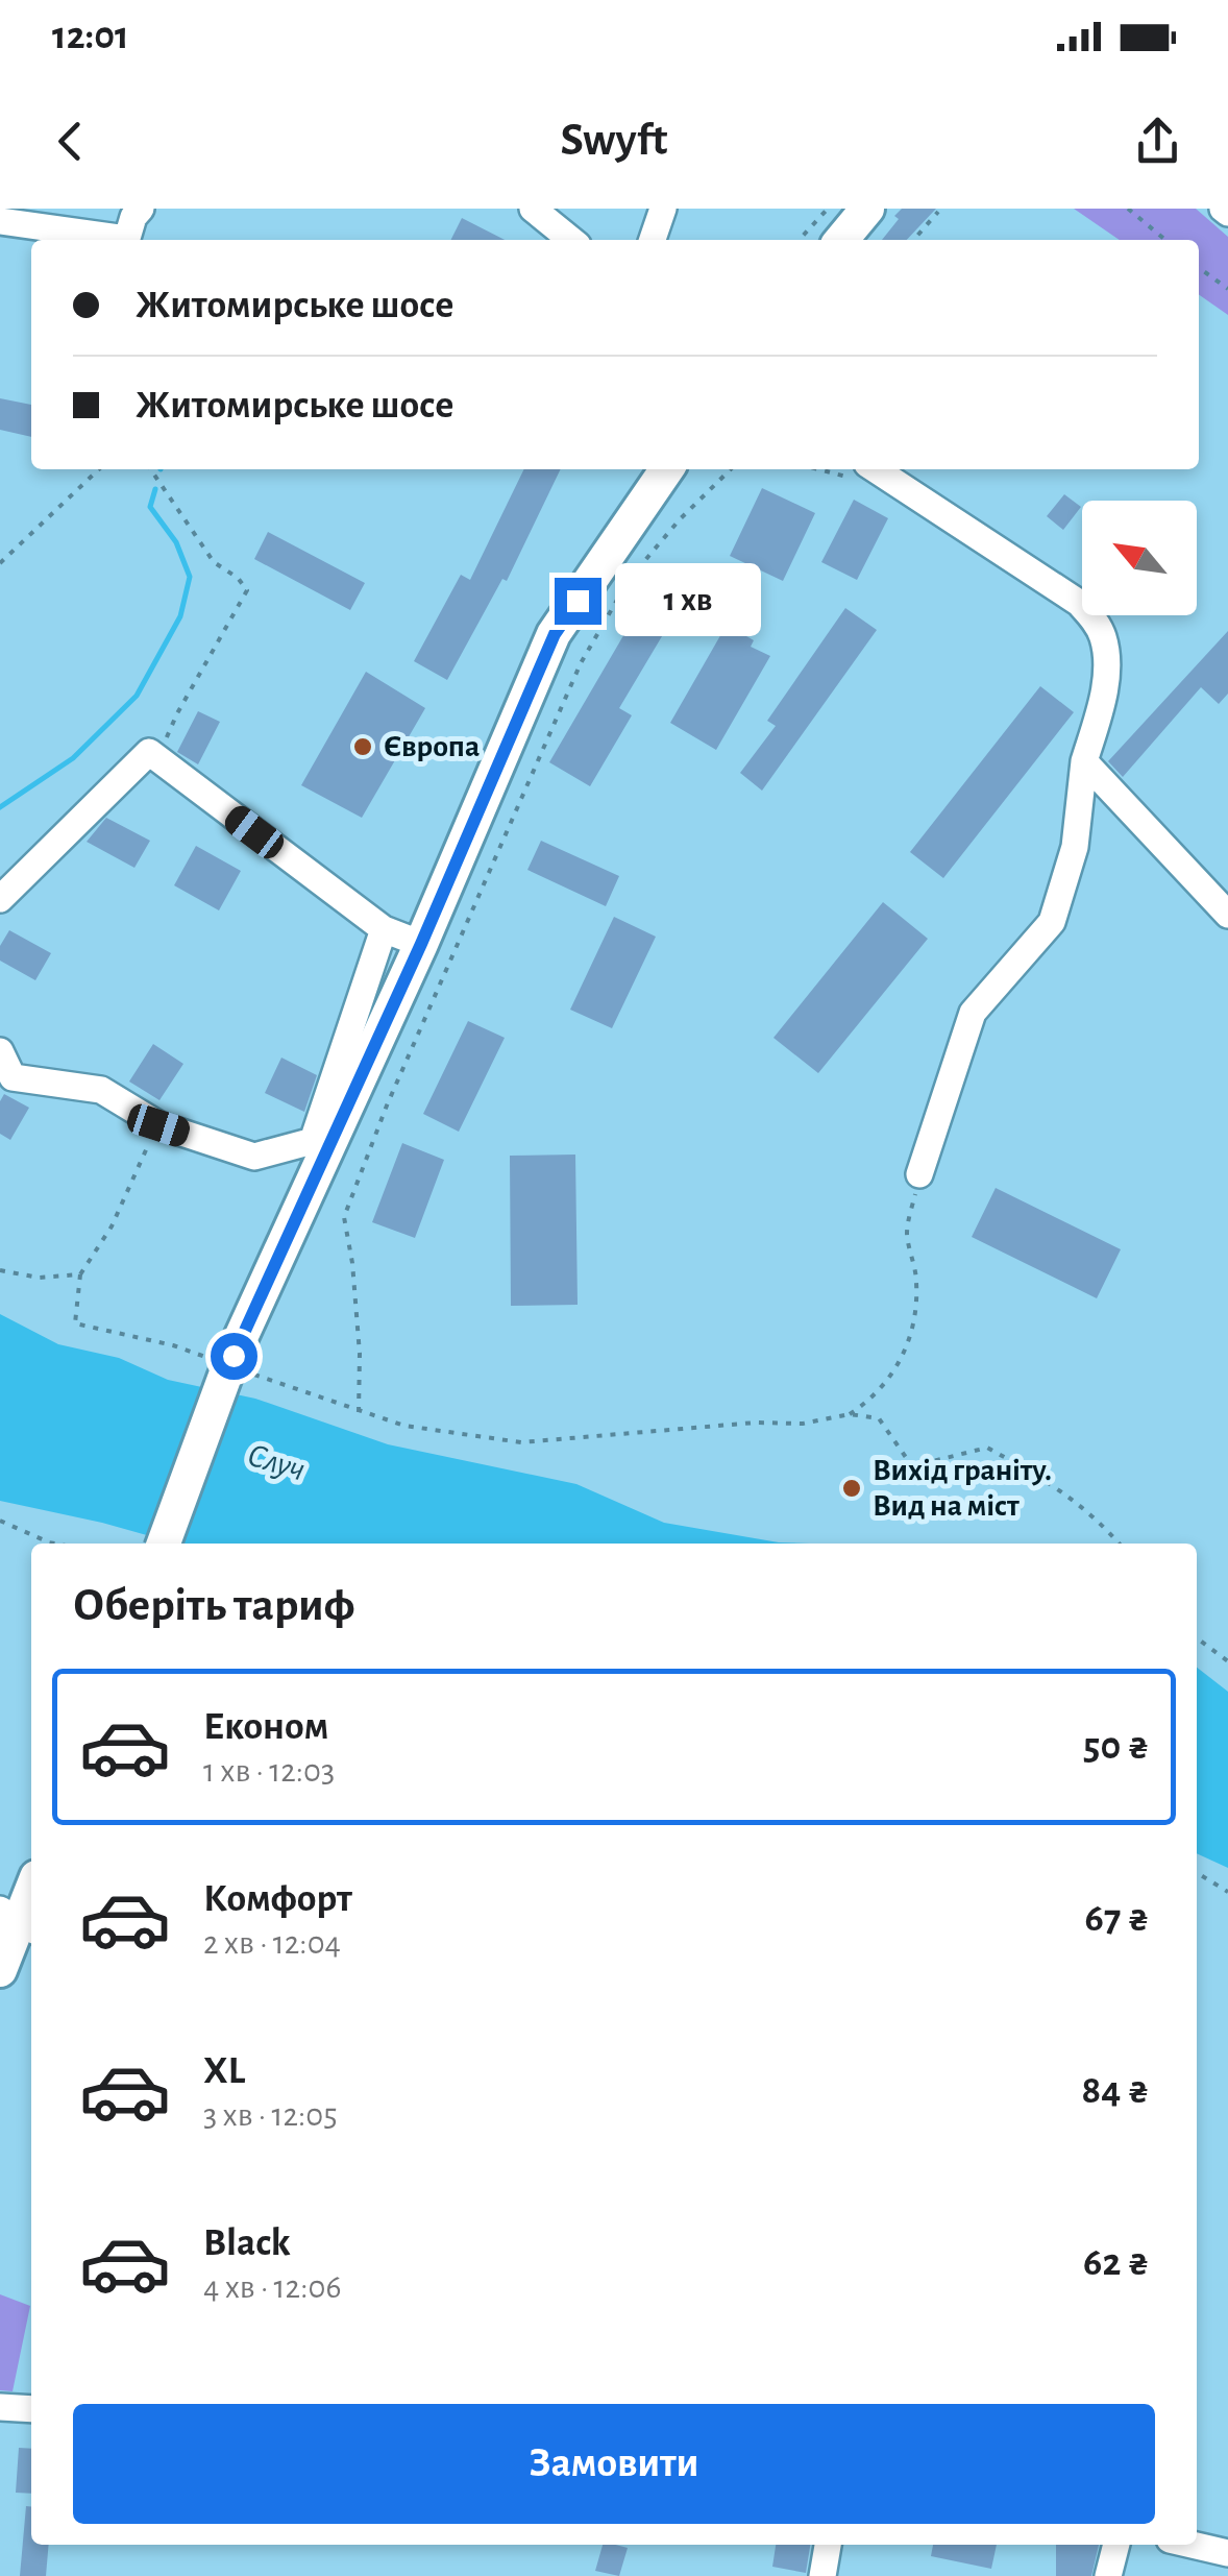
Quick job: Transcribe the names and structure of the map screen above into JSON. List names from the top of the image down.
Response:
{
  "water": ["Случ"],
  "places": ["Європа", "Вихід граніту. Вид на міст"],
  "north": "top left",
  "page": {
    "status": "12:01",
    "header": "Swyft",
    "banner": ["Житомирське шосе", "Житомирське шосе"],
    "bubble": "1 хв",
    "heading": "Оберіть тариф",
    "list": [
      {
        "name": "Економ",
        "note": "1 хв · 12:03",
        "value": "50 ₴"
      },
      {
        "name": "Комфорт",
        "note": "2 хв · 12:04",
        "value": "67 ₴"
      },
      {
        "name": "XL",
        "note": "3 хв · 12:05",
        "value": "84 ₴"
      },
      {
        "name": "Black",
        "note": "4 хв · 12:06",
        "value": "62 ₴"
      }
    ],
    "buttons": "Замовити"
  }
}
